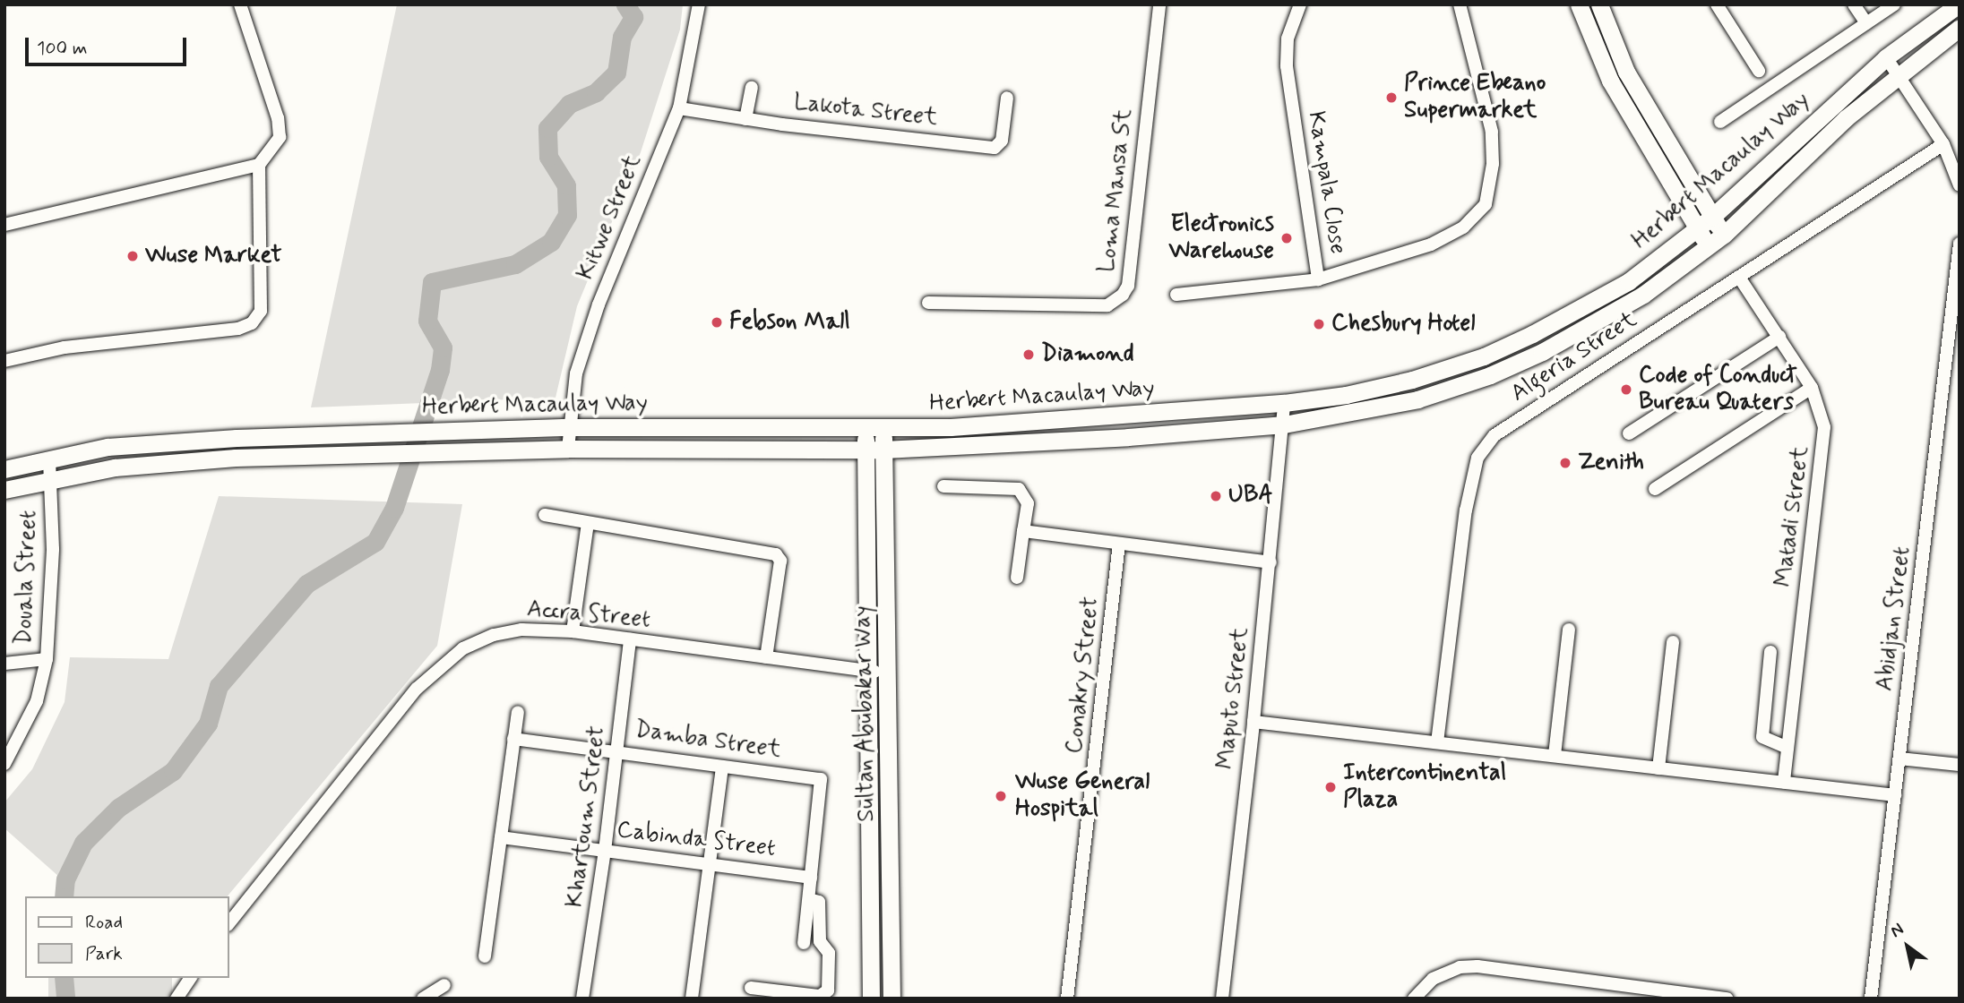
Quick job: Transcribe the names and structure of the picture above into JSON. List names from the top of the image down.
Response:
{
  "streets": {
    "main road": ["Herbert Macaulay Way", "Sultan Abubakar Way"],
    "street": [
      "Lakota Street",
      "Kampala Close",
      "Loma Mansa St",
      "Kitwe Street",
      "Algeria Street",
      "Matadi Street",
      "Douala Street",
      "Accra Street",
      "Abidjan Street",
      "Conakry Street",
      "Maputo Street",
      "Damba Street",
      "Khartoum Street",
      "Cabinda Street"
    ]
  },
  "crossings": [
    ["Lakota Street", "Kitwe Street"],
    ["Herbert Macaulay Way", "Kitwe Street"],
    ["Herbert Macaulay Way", "Douala Street"],
    ["Herbert Macaulay Way", "Maputo Street"],
    ["Herbert Macaulay Way", "Sultan Abubakar Way"],
    ["Algeria Street", "Matadi Street"],
    ["Accra Street", "Sultan Abubakar Way"],
    ["Accra Street", "Khartoum Street"],
    ["Damba Street", "Khartoum Street"],
    ["Damba Street", "Cabinda Street"],
    ["Khartoum Street", "Cabinda Street"]
  ],
  "places": [
    "Prince Ebeano Supermarket",
    "Electronics Warehouse",
    "Wuse Market",
    "Febson Mall",
    "Chesbury Hotel",
    "Diamond",
    "Code of Conduct Bureau Quaters",
    "Zenith",
    "UBA",
    "Intercontinental Plaza",
    "Wuse General Hospital"
  ],
  "legend": ["Road", "Park"],
  "scale_bar": "100 m",
  "north": "top left"
}
